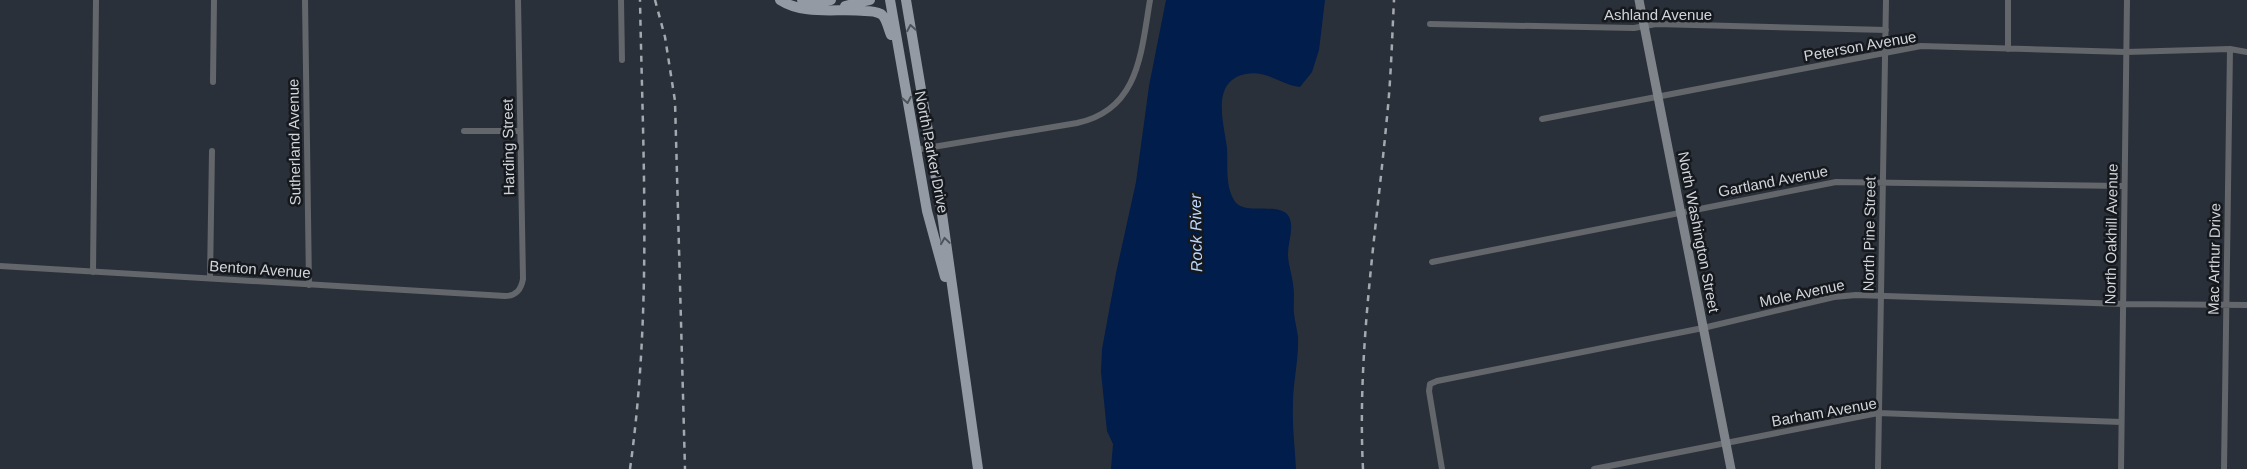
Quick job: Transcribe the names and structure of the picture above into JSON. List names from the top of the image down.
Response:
{
  "streets": {
    "main road": ["North Parker Drive", "North Washington Street"],
    "street": [
      "Ashland Avenue",
      "Peterson Avenue",
      "Sutherland Avenue",
      "Harding Street",
      "Gartland Avenue",
      "North Pine Street",
      "North Oakhill Avenue",
      "Mac Arthur Drive",
      "Benton Avenue",
      "Mole Avenue",
      "Barham Avenue"
    ]
  },
  "crossings": [
    ["Ashland Avenue", "North Washington Street"],
    ["Ashland Avenue", "North Pine Street"],
    ["Peterson Avenue", "North Washington Street"],
    ["Peterson Avenue", "North Pine Street"],
    ["Peterson Avenue", "North Oakhill Avenue"],
    ["Peterson Avenue", "Mac Arthur Drive"],
    ["Sutherland Avenue", "Benton Avenue"],
    ["Harding Street", "Benton Avenue"],
    ["Gartland Avenue", "North Washington Street"],
    ["Gartland Avenue", "North Pine Street"],
    ["Gartland Avenue", "North Oakhill Avenue"],
    ["North Washington Street", "Mole Avenue"],
    ["North Washington Street", "Barham Avenue"],
    ["North Pine Street", "Mole Avenue"],
    ["North Pine Street", "Barham Avenue"],
    ["North Oakhill Avenue", "Mole Avenue"],
    ["North Oakhill Avenue", "Barham Avenue"],
    ["Mac Arthur Drive", "Mole Avenue"]
  ],
  "water": ["Rock River"]
}
